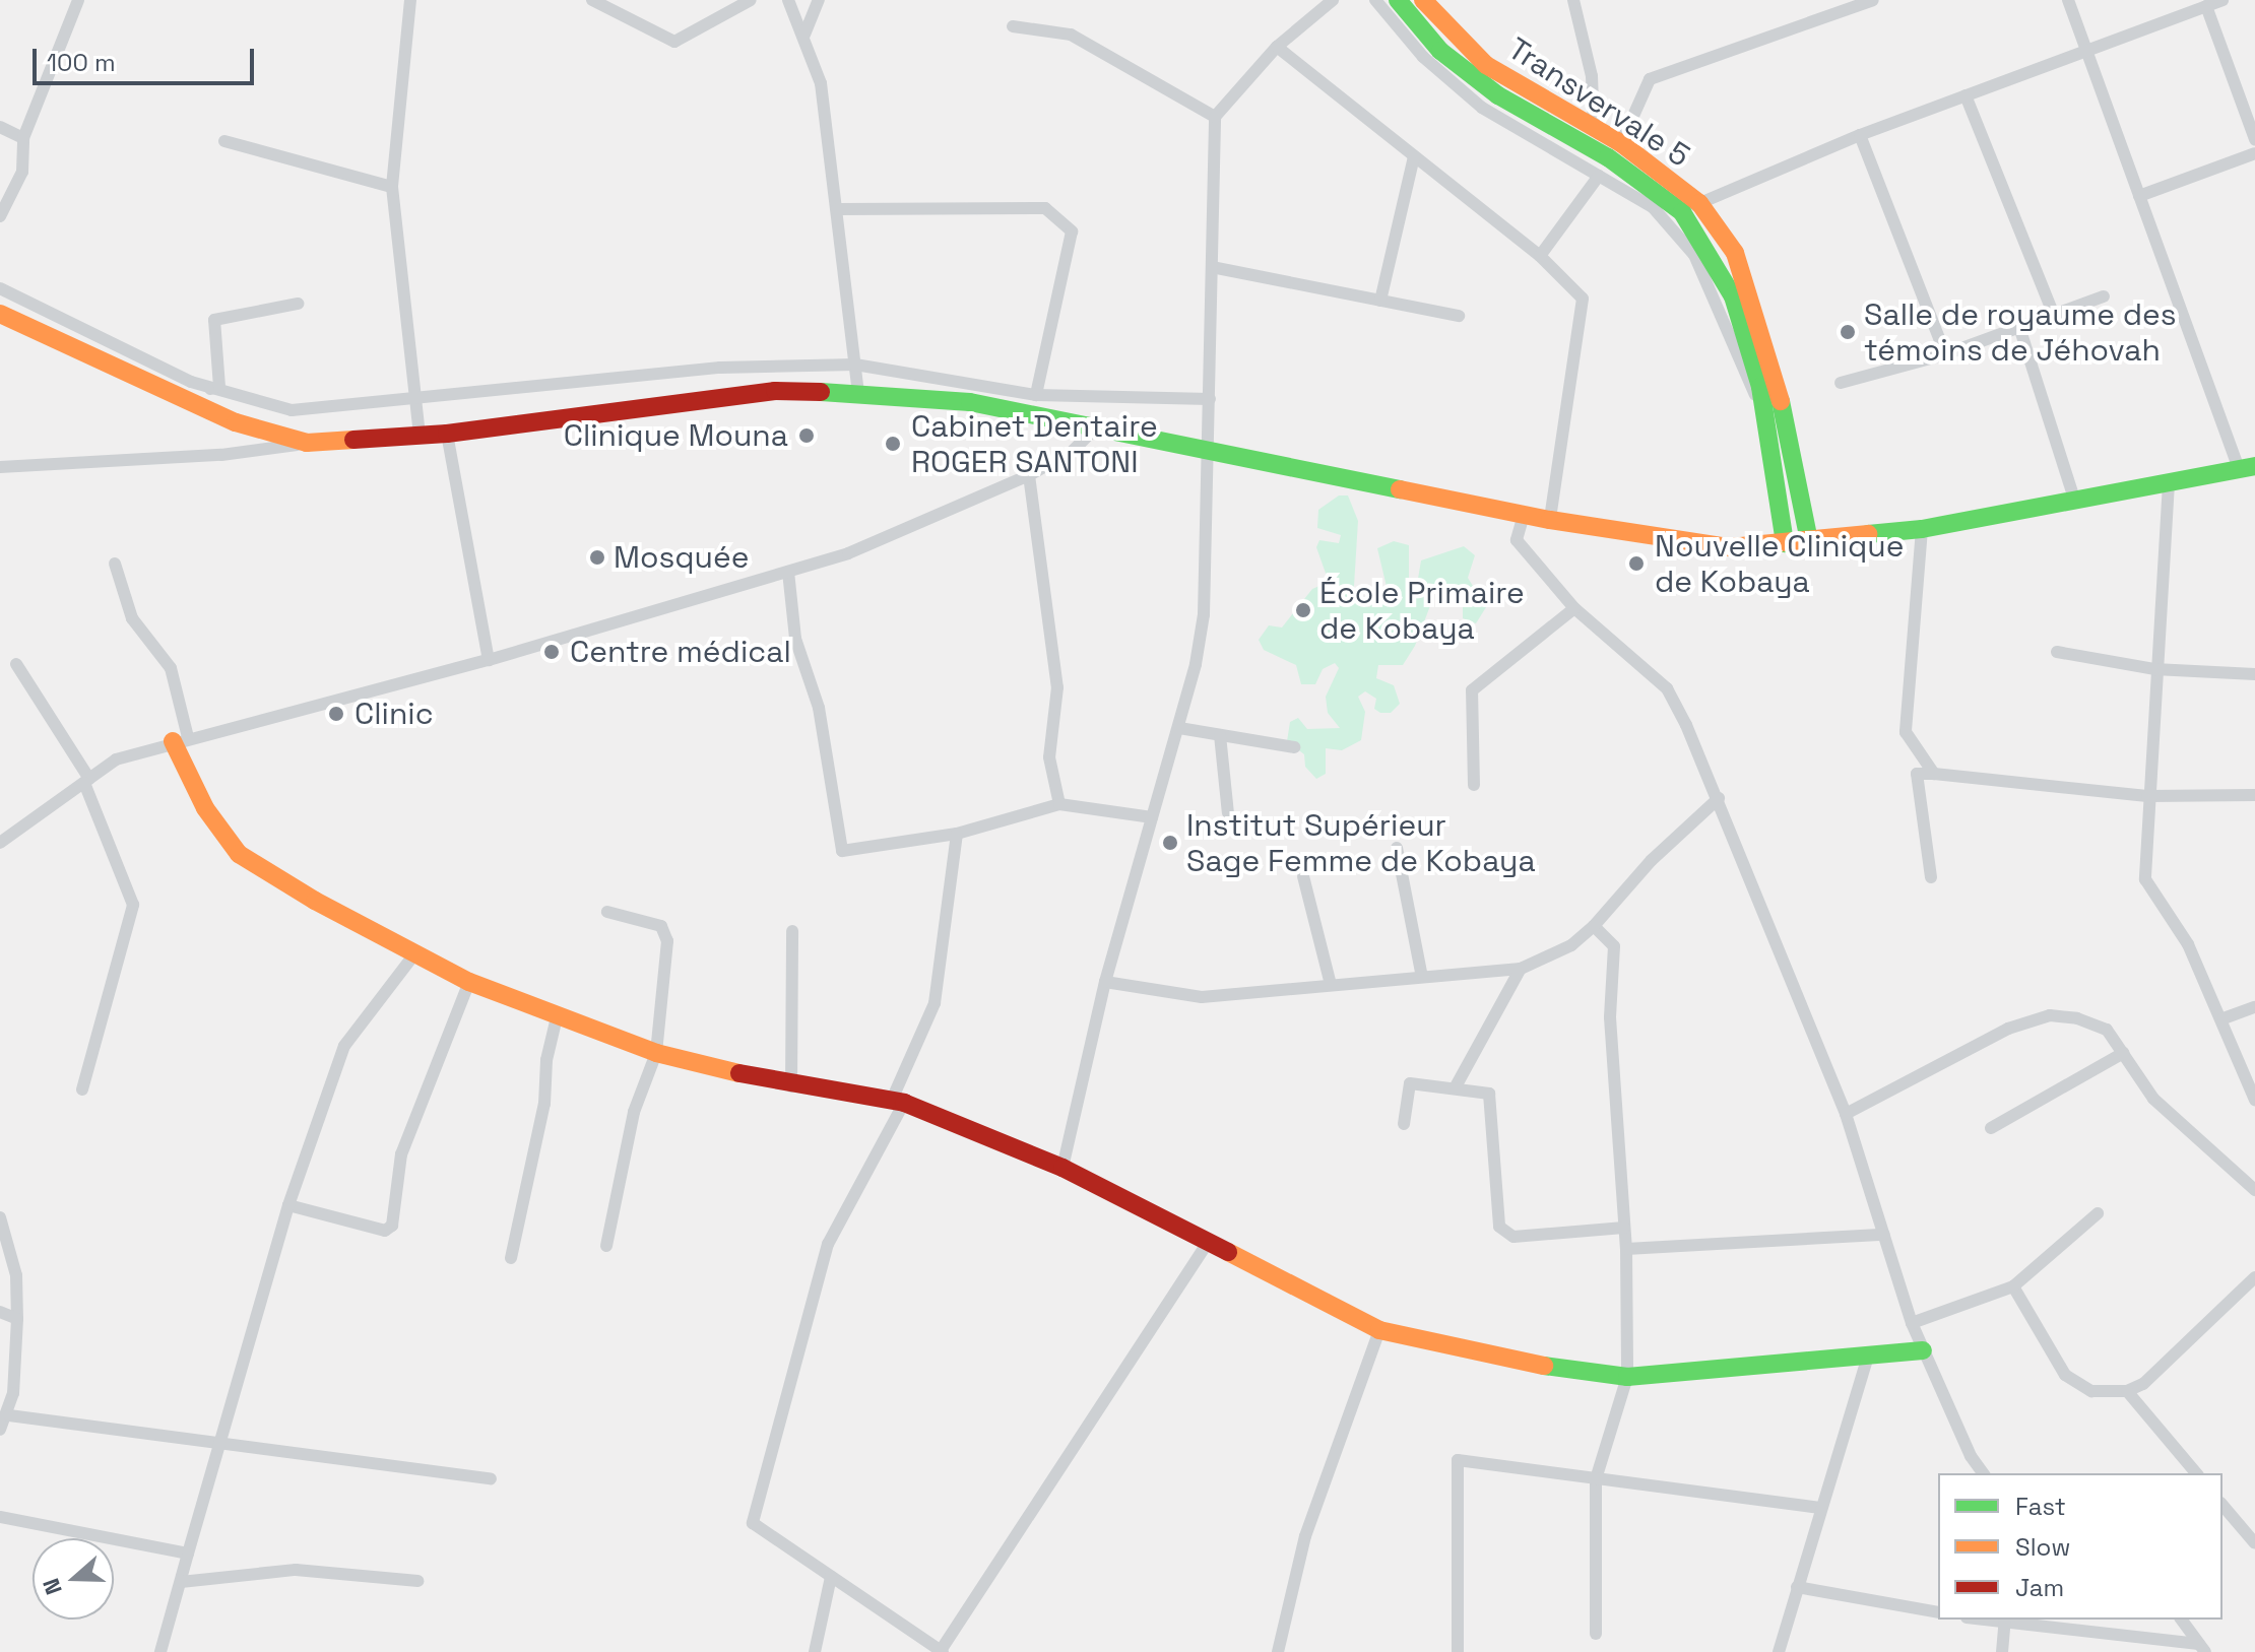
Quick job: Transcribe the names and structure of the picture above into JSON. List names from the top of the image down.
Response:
{
  "streets": {
    "main road": ["Transvervale 5"]
  },
  "places": [
    "Salle de royaume des témoins de Jéhovah",
    "Clinique Mouna",
    "Cabinet Dentaire ROGER SANTONI",
    "Mosquée",
    "Nouvelle Clinique de Kobaya",
    "École Primaire de Kobaya",
    "Centre médical",
    "Clinic",
    "Institut Supérieur Sage Femme de Kobaya"
  ],
  "legend": ["Fast", "Slow", "Jam"],
  "scale_bar": "100 m",
  "north": "left"
}
